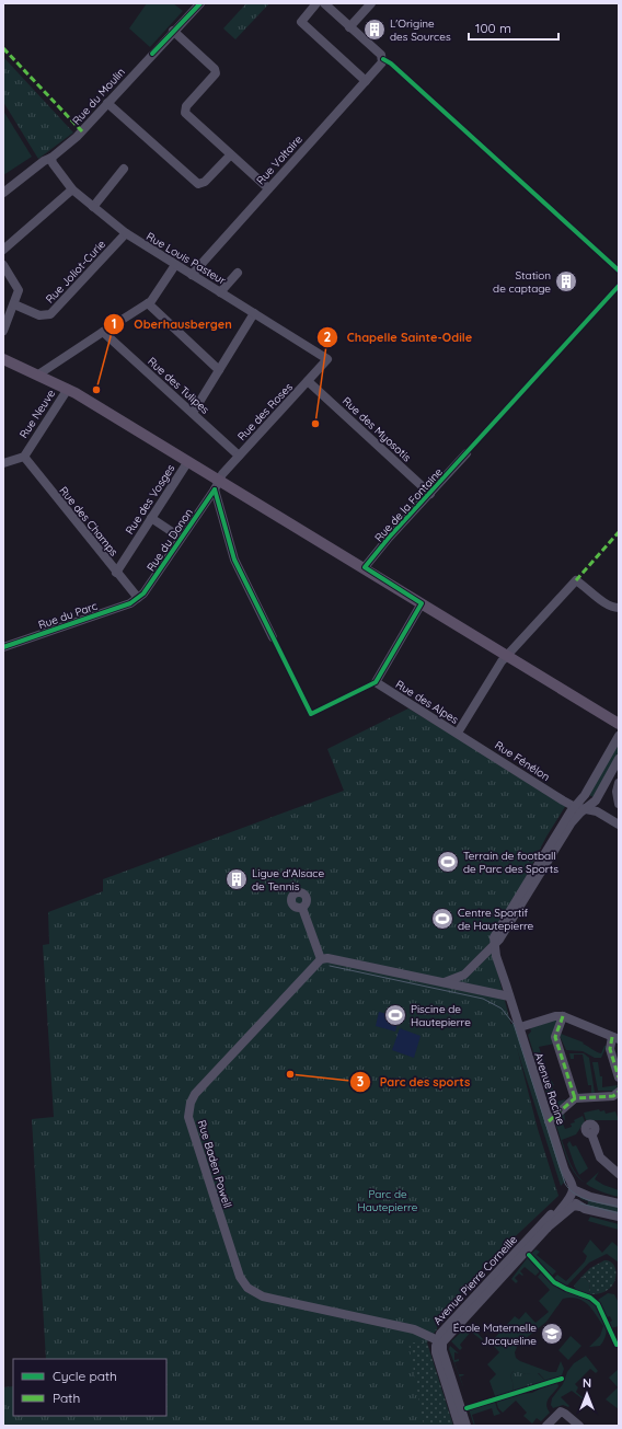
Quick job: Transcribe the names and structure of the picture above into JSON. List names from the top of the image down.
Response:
{
  "streets": {
    "street": [
      "Rue du Moulin",
      "Rue Voltaire",
      "Rue Louis Pasteur",
      "Rue Joliot-Curie",
      "Rue des Tulipes",
      "Rue des Roses",
      "Rue Neuve",
      "Rue des Myosotis",
      "Rue des Vosges",
      "Rue de la Fontaine",
      "Rue des Champs",
      "Rue du Donon",
      "Rue du Parc",
      "Rue des Alpes",
      "Rue Fénélon",
      "Avenue Racine",
      "Rue Baden Powell",
      "Avenue Pierre Corneille"
    ]
  },
  "crossings": [
    ["Rue du Moulin", "Rue Louis Pasteur"],
    ["Rue Voltaire", "Rue Louis Pasteur"],
    ["Rue Louis Pasteur", "Rue Joliot-Curie"],
    ["Rue Louis Pasteur", "Rue des Roses"],
    ["Rue des Tulipes", "Rue des Roses"],
    ["Rue des Roses", "Rue des Myosotis"],
    ["Rue des Roses", "Rue du Donon"],
    ["Rue Neuve", "Rue des Champs"],
    ["Rue des Myosotis", "Rue de la Fontaine"],
    ["Rue des Vosges", "Rue des Champs"],
    ["Rue des Champs", "Rue du Donon"],
    ["Rue des Champs", "Rue du Parc"],
    ["Rue du Donon", "Rue du Parc"],
    ["Rue des Alpes", "Rue Fénélon"],
    ["Avenue Racine", "Avenue Pierre Corneille"],
    ["Rue Baden Powell", "Avenue Pierre Corneille"]
  ],
  "parks": ["Parc de Hautepierre"],
  "places": {
    "building": ["L'Origine des Sources", "Station de captage", "Ligue d'Alsace de Tennis"],
    "other": ["Oberhausbergen", "Chapelle Sainte-Odile", "Parc des sports"],
    "sports": ["Terrain de football de Parc des Sports", "Centre Sportif de Hautepierre", "Piscine de Hautepierre"],
    "school or university": ["École Maternelle Jacqueline"]
  },
  "legend": ["Cycle path", "Path"],
  "scale_bar": "100 m",
  "north": "top"
}
